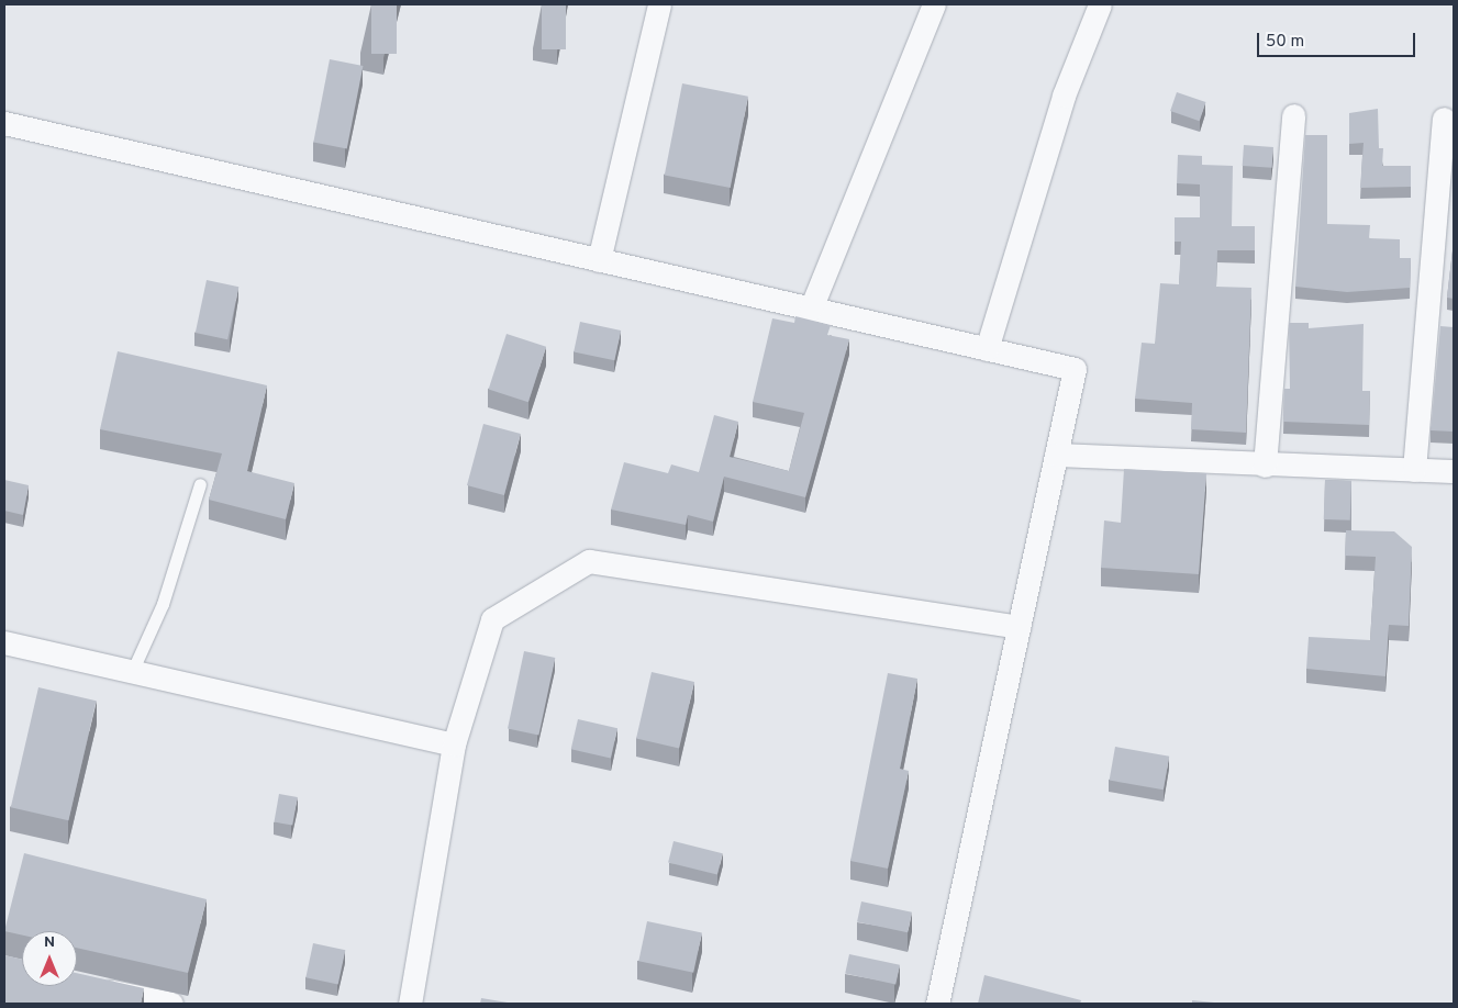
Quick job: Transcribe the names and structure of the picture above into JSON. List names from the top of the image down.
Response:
{
  "scale_bar": "50 m",
  "north": "top"
}
